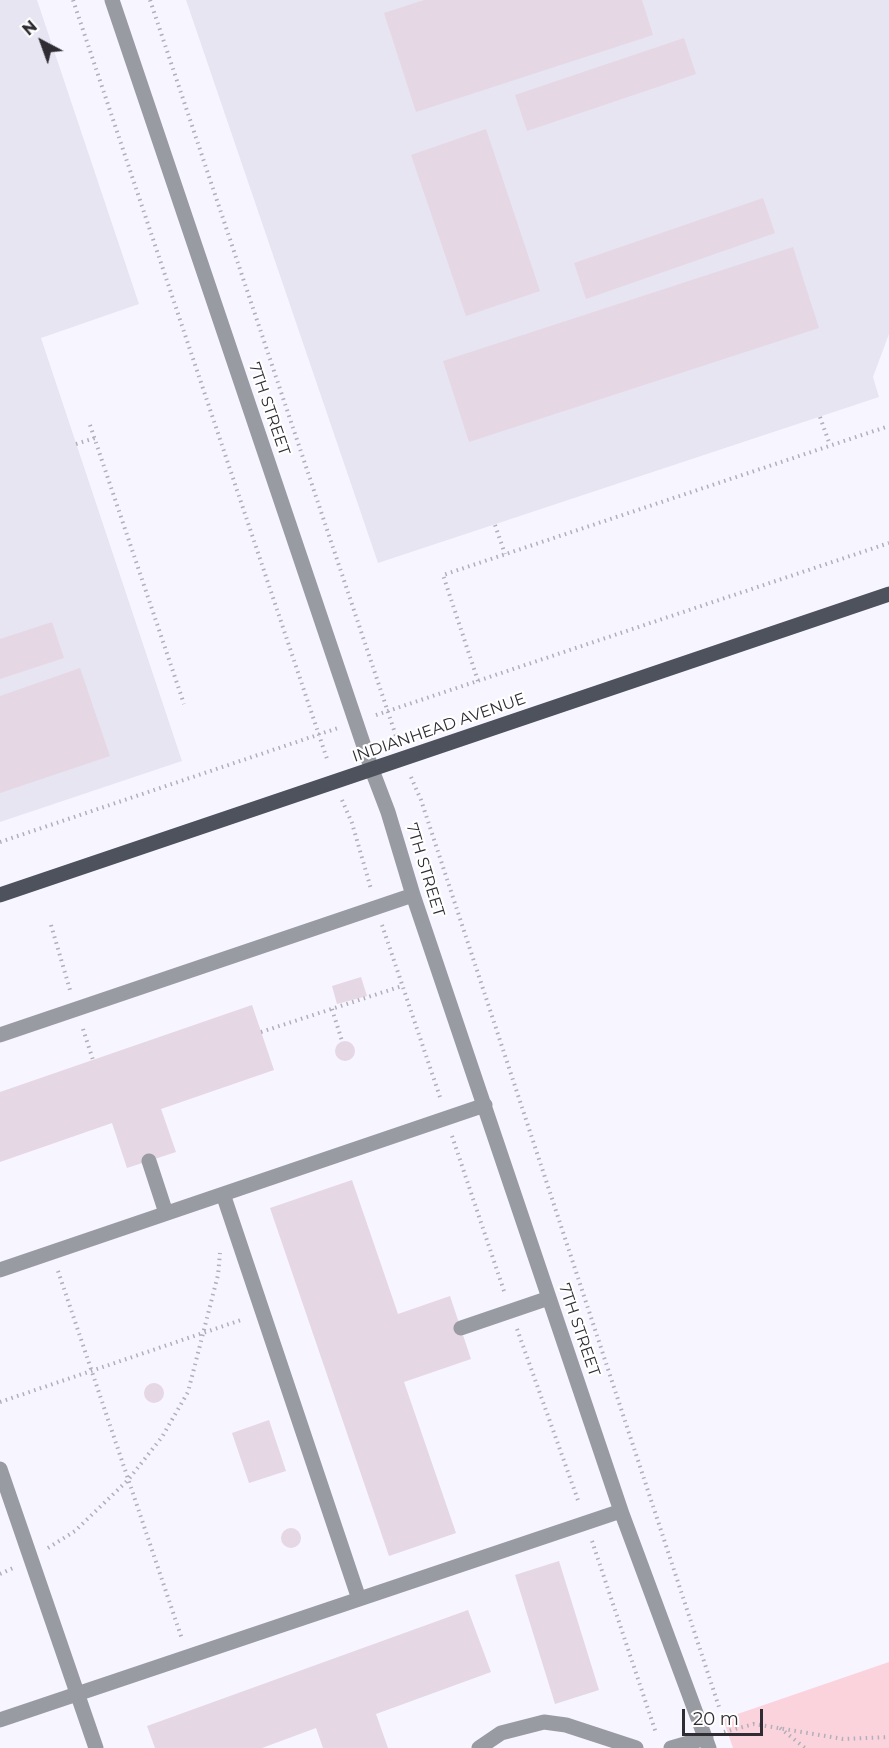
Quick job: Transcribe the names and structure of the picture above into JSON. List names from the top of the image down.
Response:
{
  "streets": {
    "main road": ["INDIANHEAD AVENUE"],
    "street": ["7TH STREET"]
  },
  "crossings": [
    ["7TH STREET", "INDIANHEAD AVENUE"]
  ],
  "scale_bar": "20 m",
  "north": "top left"
}
